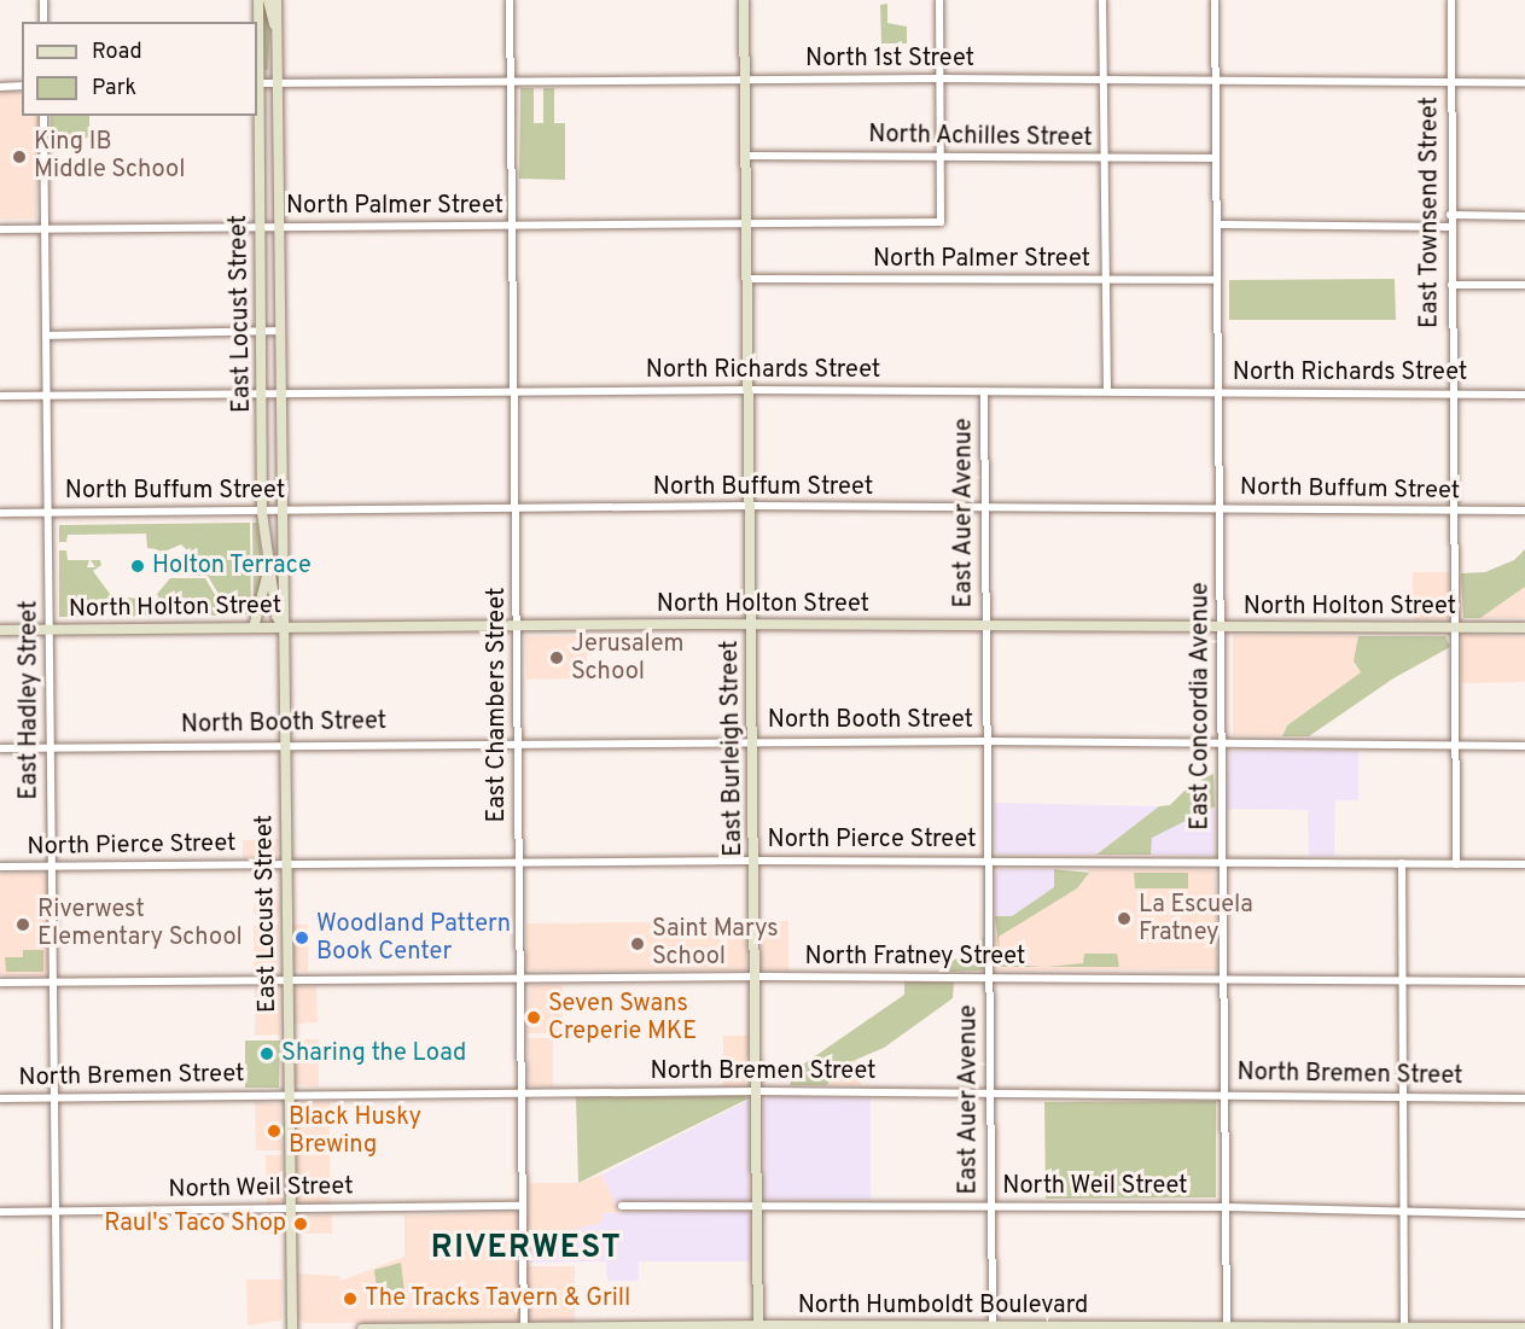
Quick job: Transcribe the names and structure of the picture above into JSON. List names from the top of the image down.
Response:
{
  "streets": {
    "main road": [
      "East Locust Street",
      "North Holton Street",
      "East Burleigh Street",
      "North Humboldt Boulevard"
    ],
    "street": [
      "North 1st Street",
      "North Achilles Street",
      "North Palmer Street",
      "East Townsend Street",
      "North Richards Street",
      "North Buffum Street",
      "East Auer Avenue",
      "East Hadley Street",
      "East Chambers Street",
      "East Concordia Avenue",
      "North Booth Street",
      "North Pierce Street",
      "North Fratney Street",
      "North Bremen Street",
      "North Weil Street"
    ]
  },
  "crossings": [
    ["North 1st Street", "East Townsend Street"],
    ["North 1st Street", "East Locust Street"],
    ["North 1st Street", "East Chambers Street"],
    ["North 1st Street", "East Concordia Avenue"],
    ["North 1st Street", "East Burleigh Street"],
    ["North Achilles Street", "North Palmer Street"],
    ["North Achilles Street", "East Concordia Avenue"],
    ["North Achilles Street", "East Burleigh Street"],
    ["North Palmer Street", "East Locust Street"],
    ["North Palmer Street", "East Hadley Street"],
    ["North Palmer Street", "East Chambers Street"],
    ["North Palmer Street", "East Concordia Avenue"],
    ["North Palmer Street", "East Burleigh Street"],
    ["East Townsend Street", "North Richards Street"],
    ["East Townsend Street", "North Buffum Street"],
    ["East Townsend Street", "North Holton Street"],
    ["East Townsend Street", "North Booth Street"],
    ["East Townsend Street", "North Pierce Street"],
    ["East Locust Street", "North Richards Street"],
    ["East Locust Street", "North Buffum Street"],
    ["East Locust Street", "North Holton Street"],
    ["East Locust Street", "North Booth Street"],
    ["East Locust Street", "North Pierce Street"],
    ["East Locust Street", "North Fratney Street"],
    ["East Locust Street", "North Bremen Street"],
    ["East Locust Street", "North Weil Street"],
    ["North Richards Street", "East Auer Avenue"],
    ["North Richards Street", "East Hadley Street"],
    ["North Richards Street", "East Chambers Street"],
    ["North Richards Street", "East Concordia Avenue"],
    ["North Richards Street", "East Burleigh Street"],
    ["North Buffum Street", "East Auer Avenue"],
    ["North Buffum Street", "East Hadley Street"],
    ["North Buffum Street", "East Chambers Street"],
    ["North Buffum Street", "East Concordia Avenue"],
    ["North Buffum Street", "East Burleigh Street"],
    ["East Auer Avenue", "North Holton Street"],
    ["East Auer Avenue", "North Booth Street"],
    ["East Auer Avenue", "North Pierce Street"],
    ["East Auer Avenue", "North Fratney Street"],
    ["East Auer Avenue", "North Bremen Street"],
    ["East Auer Avenue", "North Weil Street"],
    ["East Auer Avenue", "North Humboldt Boulevard"],
    ["North Holton Street", "East Hadley Street"],
    ["North Holton Street", "East Chambers Street"],
    ["North Holton Street", "East Concordia Avenue"],
    ["North Holton Street", "East Burleigh Street"],
    ["East Hadley Street", "North Booth Street"],
    ["East Hadley Street", "North Pierce Street"],
    ["East Hadley Street", "North Fratney Street"],
    ["East Hadley Street", "North Bremen Street"],
    ["East Hadley Street", "North Weil Street"],
    ["East Chambers Street", "North Booth Street"],
    ["East Chambers Street", "North Pierce Street"],
    ["East Chambers Street", "North Fratney Street"],
    ["East Chambers Street", "North Bremen Street"],
    ["East Chambers Street", "North Weil Street"],
    ["East Chambers Street", "North Humboldt Boulevard"],
    ["East Concordia Avenue", "North Booth Street"],
    ["East Concordia Avenue", "North Pierce Street"],
    ["East Concordia Avenue", "North Fratney Street"],
    ["East Concordia Avenue", "North Bremen Street"],
    ["East Concordia Avenue", "North Weil Street"],
    ["East Concordia Avenue", "North Humboldt Boulevard"],
    ["North Booth Street", "East Burleigh Street"],
    ["East Burleigh Street", "North Pierce Street"],
    ["East Burleigh Street", "North Fratney Street"],
    ["East Burleigh Street", "North Bremen Street"],
    ["East Burleigh Street", "North Weil Street"],
    ["East Burleigh Street", "North Humboldt Boulevard"]
  ],
  "districts": ["RIVERWEST"],
  "places": [
    "King IB Middle School",
    "Holton Terrace",
    "Jerusalem School",
    "La Escuela Fratney",
    "Riverwest Elementary School",
    "Woodland Pattern Book Center",
    "Saint Marys School",
    "Seven Swans Creperie MKE",
    "Sharing the Load",
    "Black Husky Brewing",
    "Raul's Taco Shop",
    "The Tracks Tavern & Grill"
  ],
  "legend": ["Road", "Park"]
}
